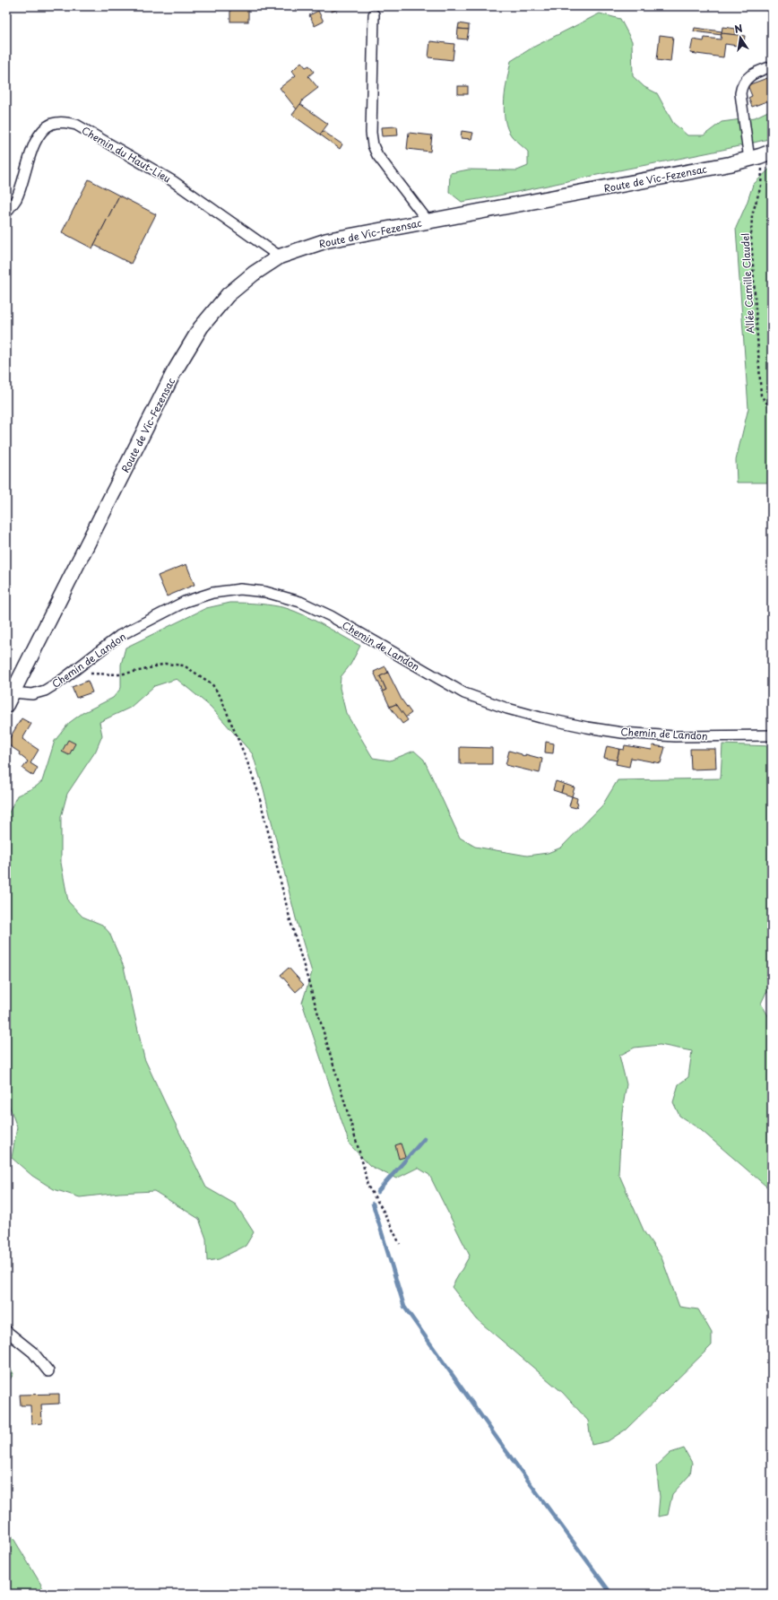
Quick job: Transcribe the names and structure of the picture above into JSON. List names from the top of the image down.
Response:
{
  "streets": {
    "main road": ["Route de Vic-Fezensac"],
    "street": ["Chemin du Haut-Lieu", "Chemin de Landon"],
    "path": ["Allée Camille Claudel"]
  },
  "crossings": [
    ["Chemin du Haut-Lieu", "Route de Vic-Fezensac"],
    ["Route de Vic-Fezensac", "Allée Camille Claudel"],
    ["Route de Vic-Fezensac", "Chemin de Landon"]
  ],
  "north": "top"
}
